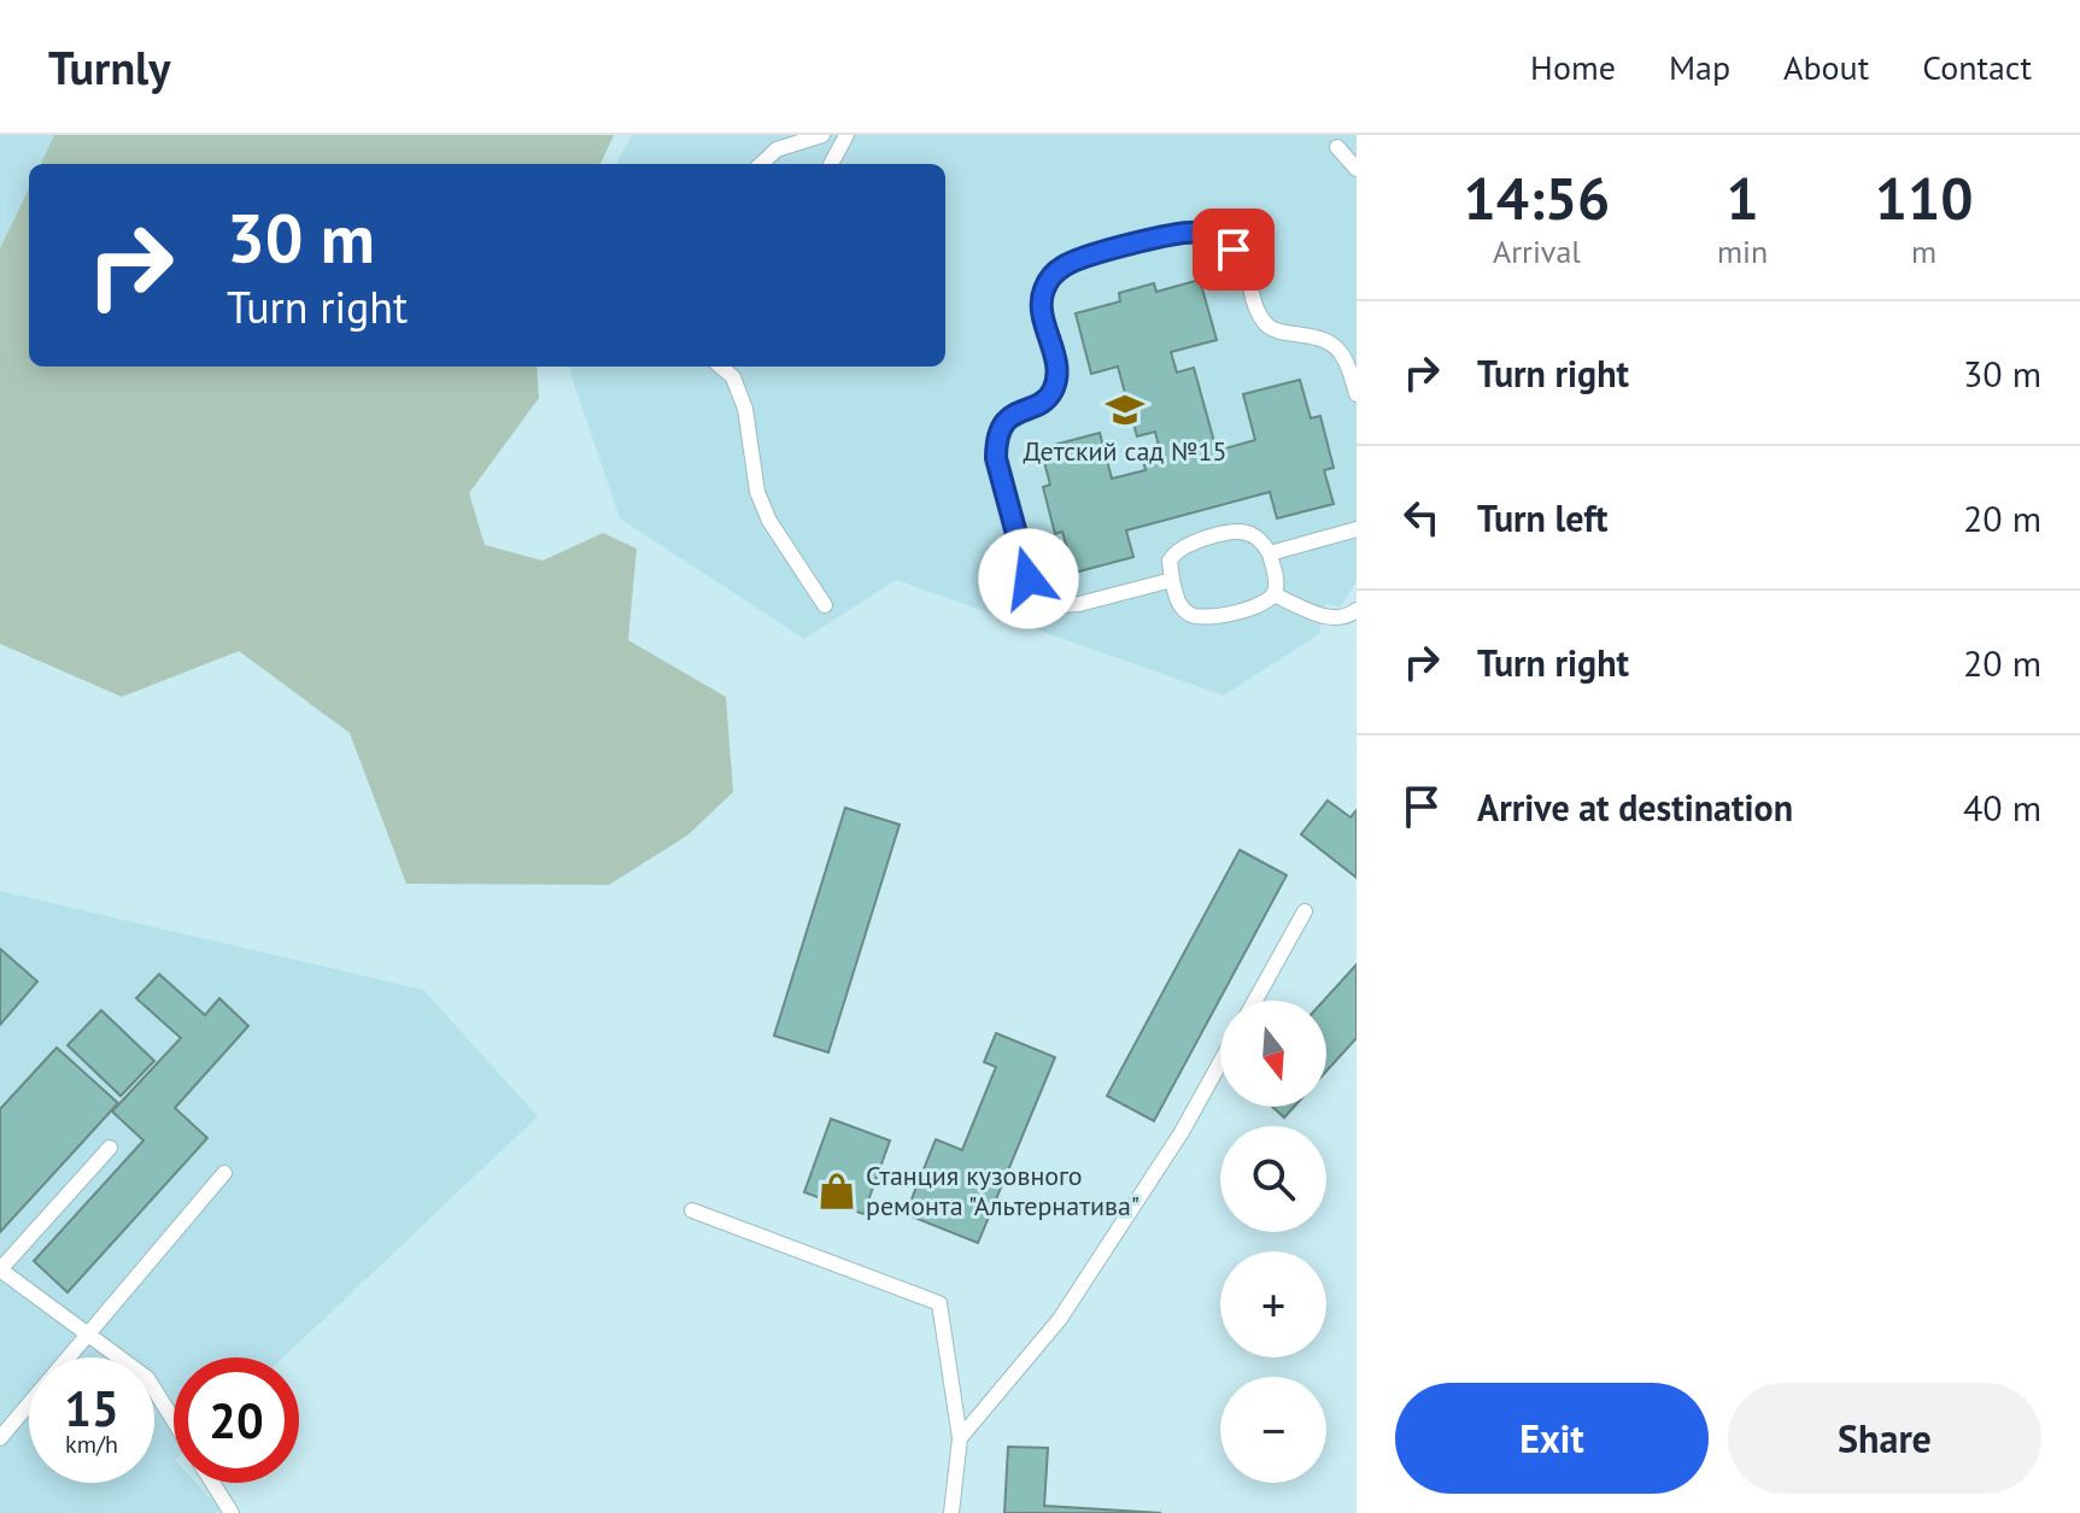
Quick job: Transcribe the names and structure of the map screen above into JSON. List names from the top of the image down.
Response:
{
  "places": {
    "school or university": ["Детский сад №15"],
    "shop": ["Станция кузовного ремонта \"Альтернатива\""]
  },
  "north": "bottom",
  "page": {
    "header": "Turnly",
    "nav": [
      "Home",
      "Map",
      "About",
      "Contact"
    ],
    "eta": [
      "14:56",
      "Arrival",
      "1",
      "min",
      "110",
      "m"
    ],
    "turn": ["30 m", "Turn right"],
    "list": [
      {
        "name": "Turn right",
        "value": "30 m"
      },
      {
        "name": "Turn left",
        "value": "20 m"
      },
      {
        "name": "Turn right",
        "value": "20 m"
      },
      {
        "name": "Arrive at destination",
        "value": "40 m"
      }
    ],
    "map_buttons": ["+", "−"],
    "speed": "15 km/h",
    "limit": "20",
    "buttons": ["Exit", "Share"]
  }
}
